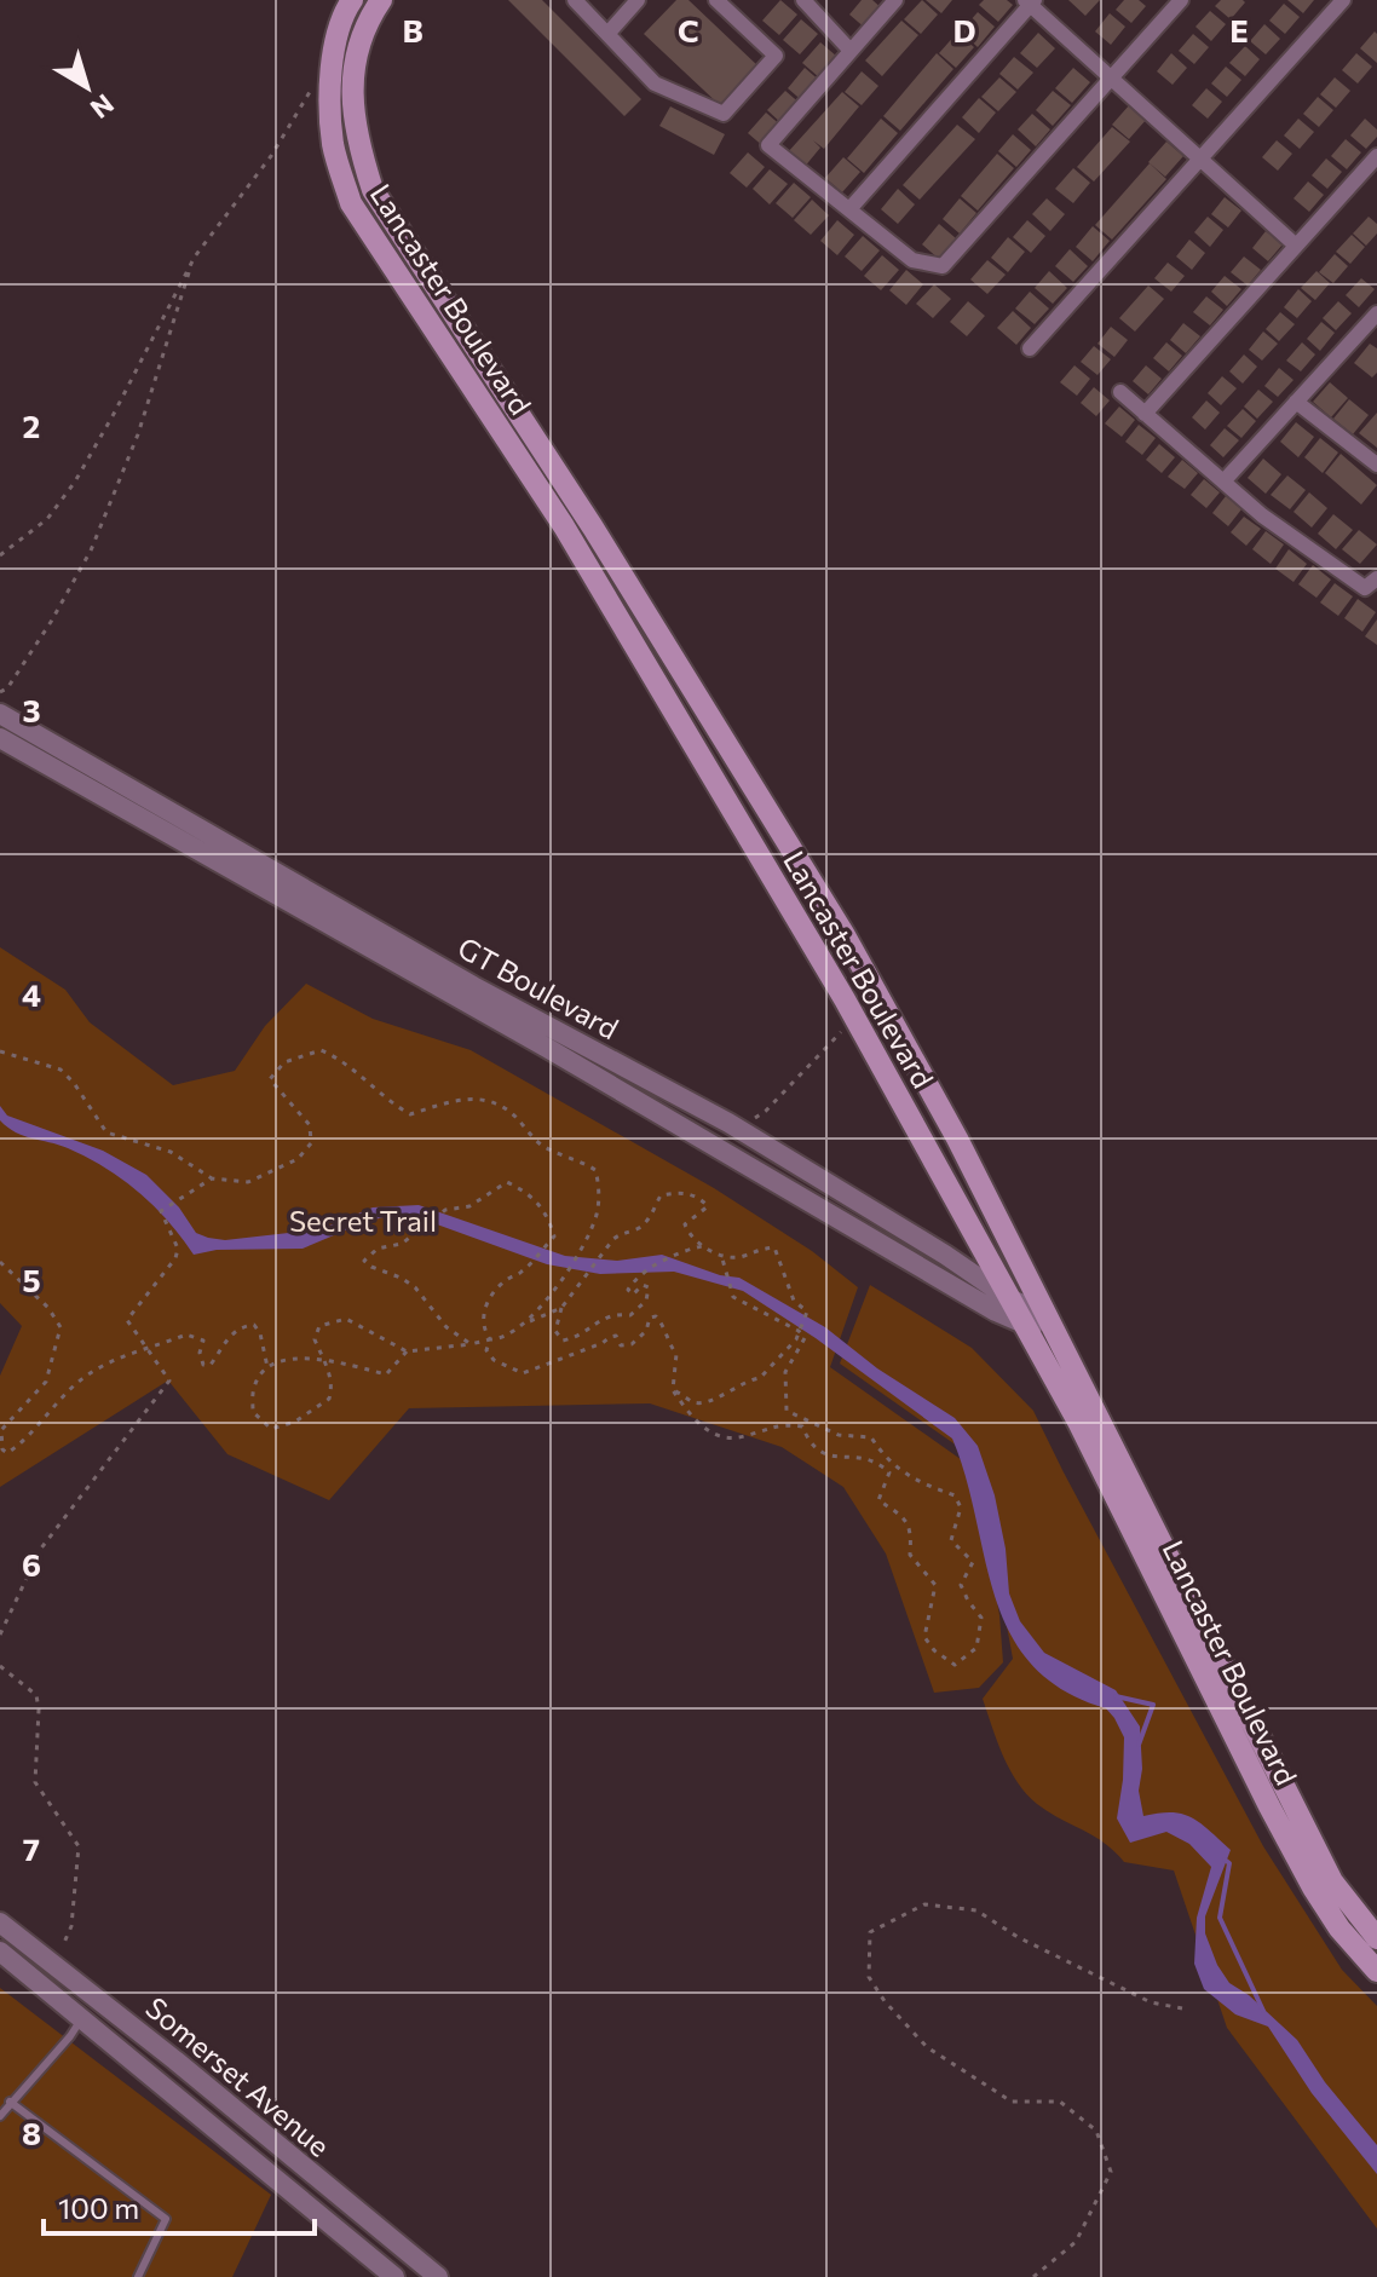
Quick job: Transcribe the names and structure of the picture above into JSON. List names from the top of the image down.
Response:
{
  "streets": {
    "main road": ["Lancaster Boulevard"],
    "street": ["GT Boulevard", "Somerset Avenue"]
  },
  "crossings": [
    ["Lancaster Boulevard", "GT Boulevard"]
  ],
  "parks": ["Secret Trail"],
  "scale_bar": "100 m",
  "north": "bottom right",
  "grid": {
    "columns": [
      "B",
      "C",
      "D",
      "E"
    ],
    "rows": [
      "2",
      "3",
      "4",
      "5",
      "6",
      "7",
      "8"
    ]
  }
}
